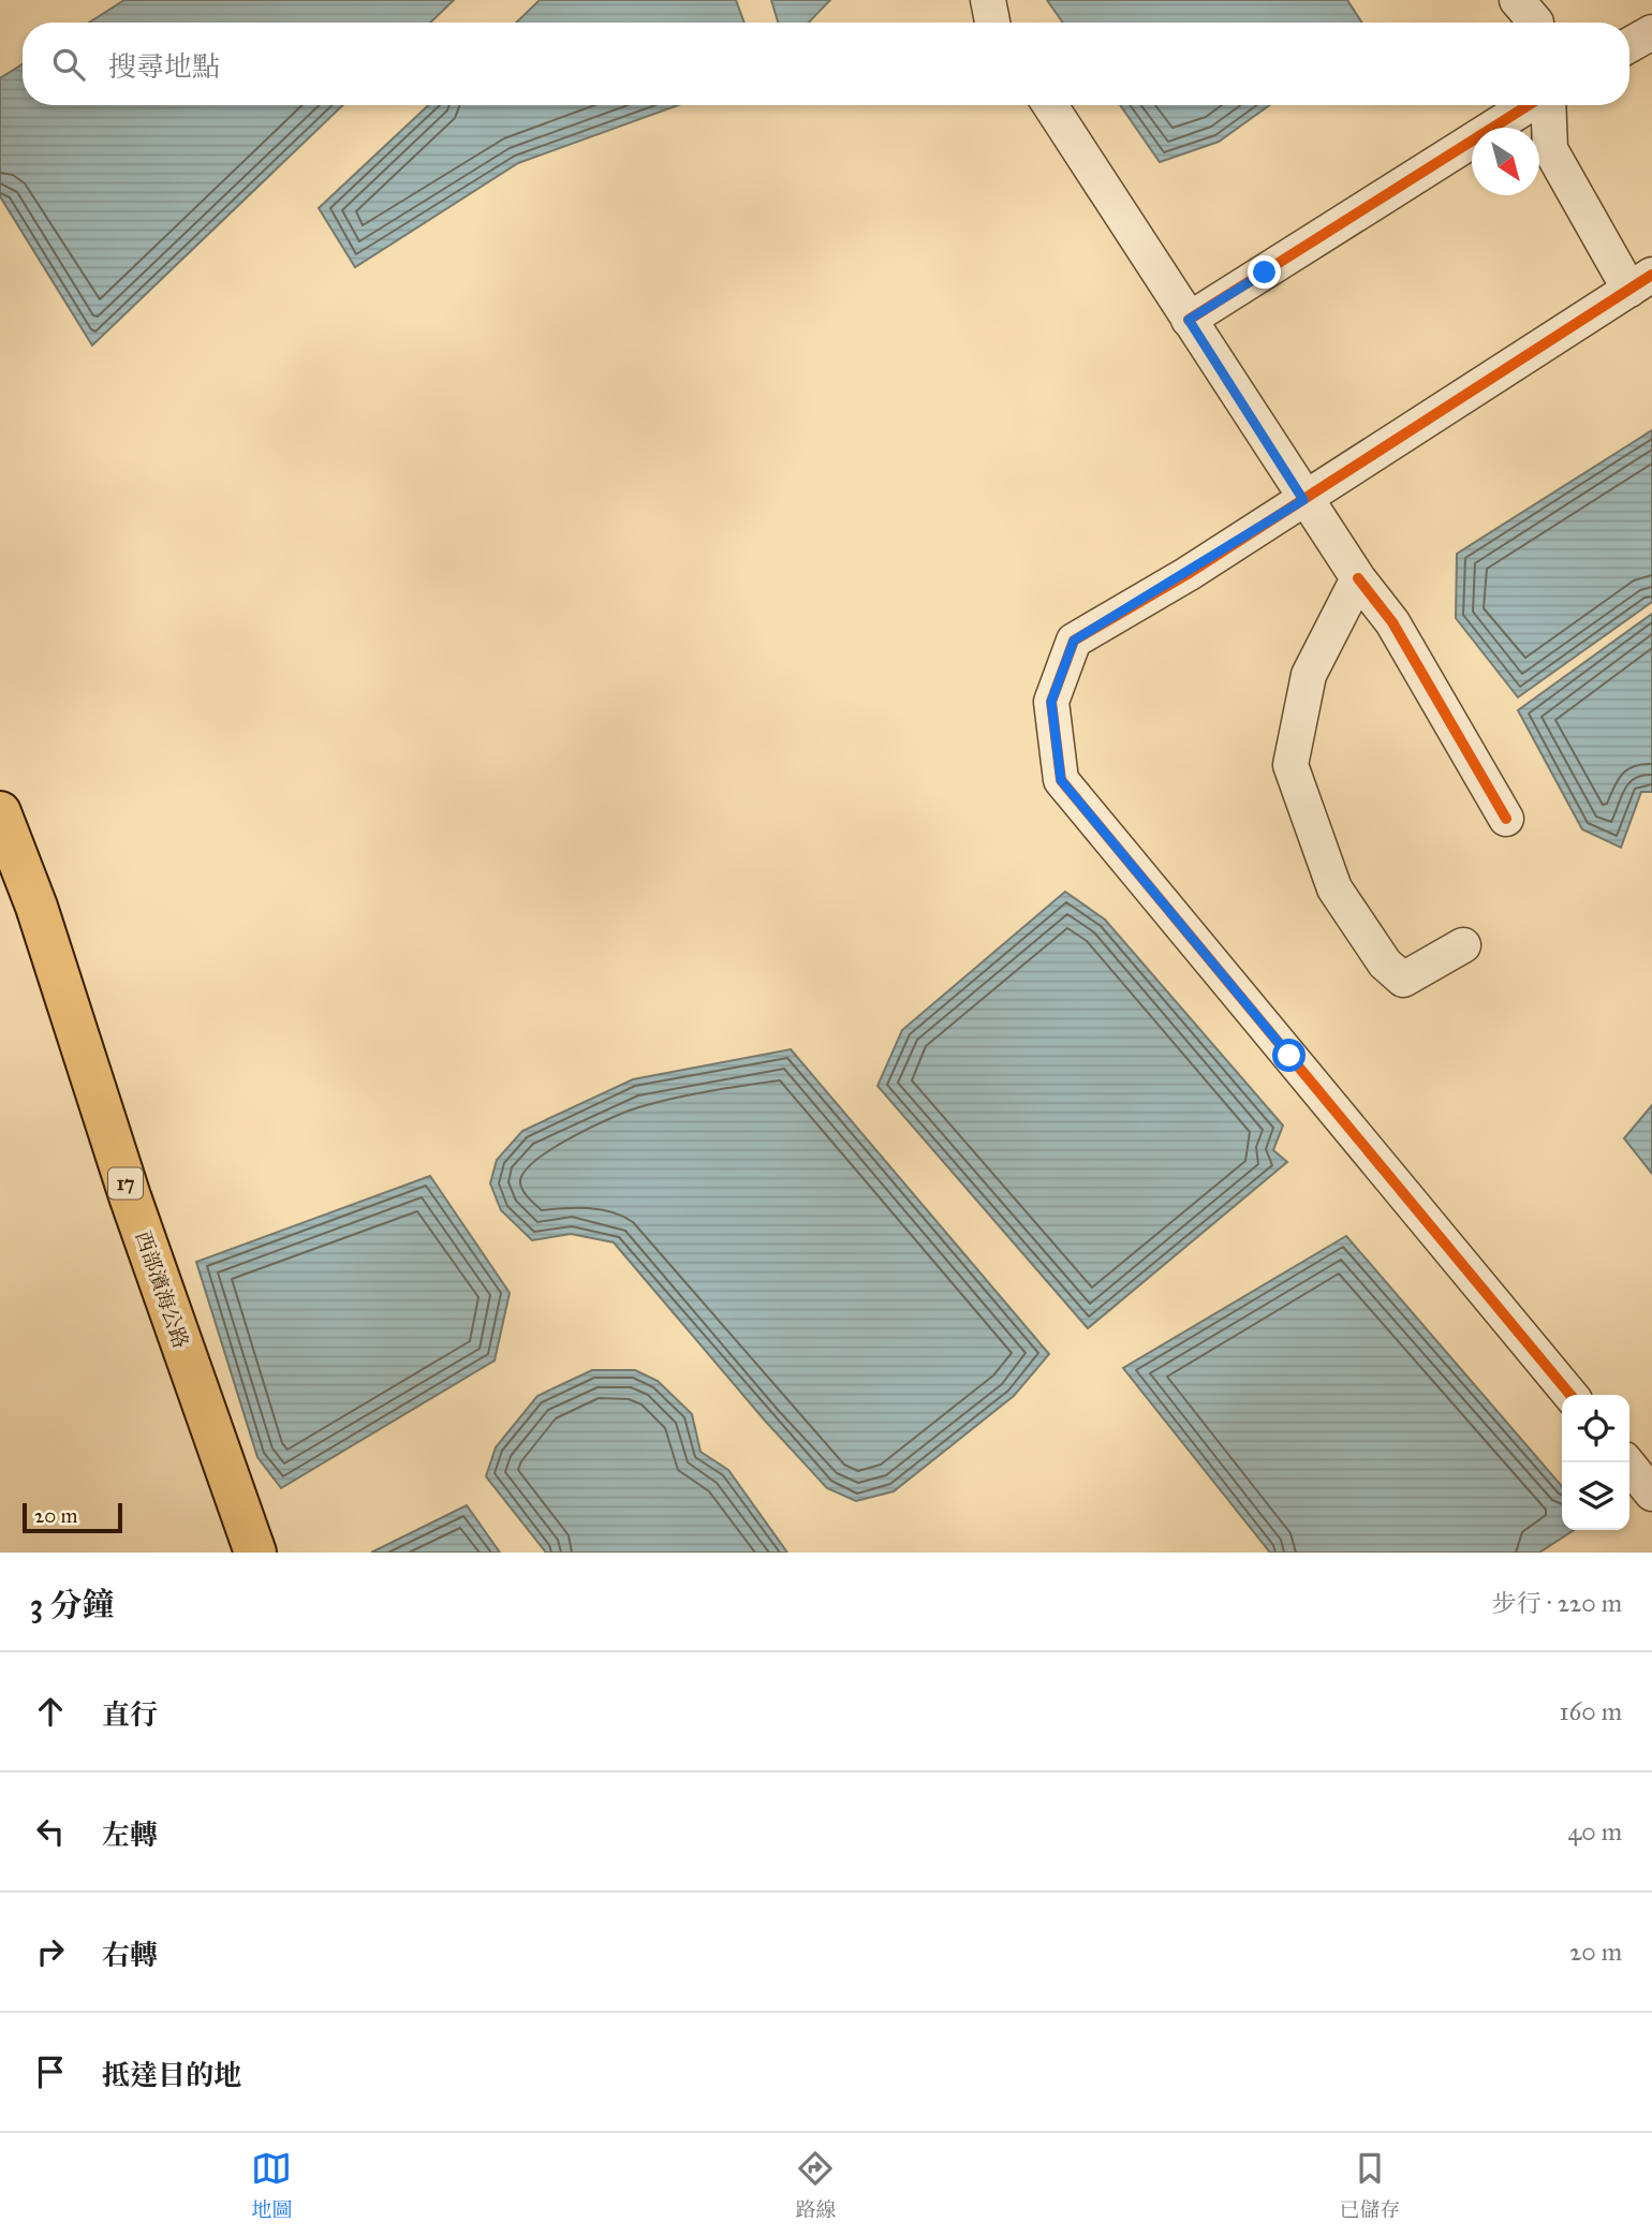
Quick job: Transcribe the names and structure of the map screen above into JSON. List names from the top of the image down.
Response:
{
  "streets": {
    "main road": ["17", "西部濱海公路"]
  },
  "scale_bar": "20 m",
  "north": "bottom right",
  "page": {
    "search": "搜尋地點",
    "scale": "20 m",
    "heading": ["3 分鐘", "步行 · 220 m"],
    "list": [
      ["直行", "160 m"],
      ["左轉", "40 m"],
      ["右轉", "20 m"],
      "抵達目的地"
    ],
    "nav": ["地圖", "路線", "已儲存"]
  }
}
